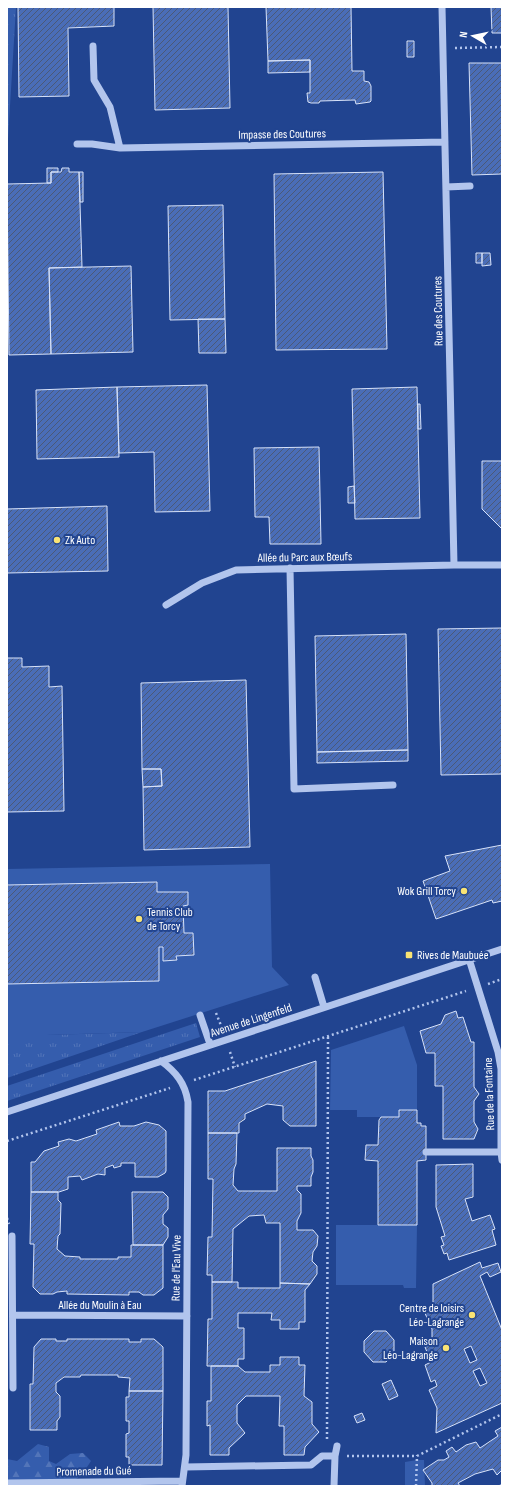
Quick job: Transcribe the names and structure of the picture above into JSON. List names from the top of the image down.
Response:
{
  "streets": {
    "street": [
      "Impasse des Coutures",
      "Rue des Coutures",
      "Allée du Parc aux Bœufs",
      "Avenue de Lingenfeld",
      "Rue de la Fontaine",
      "Rue de l'Eau Vive",
      "Allée du Moulin à Eau",
      "Promenade du Gué"
    ]
  },
  "crossings": [
    ["Impasse des Coutures", "Rue des Coutures"],
    ["Rue des Coutures", "Allée du Parc aux Bœufs"],
    ["Avenue de Lingenfeld", "Rue de la Fontaine"],
    ["Avenue de Lingenfeld", "Rue de l'Eau Vive"],
    ["Rue de l'Eau Vive", "Allée du Moulin à Eau"],
    ["Rue de l'Eau Vive", "Promenade du Gué"]
  ],
  "places": {
    "other": [
      "Zk Auto",
      "Wok Grill Torcy",
      "Tennis Club de Torcy",
      "Centre de loisirs Léo-Lagrange",
      "Maison Léo-Lagrange"
    ],
    "transit": ["Rives de Maubuée"]
  },
  "north": "left"
}
